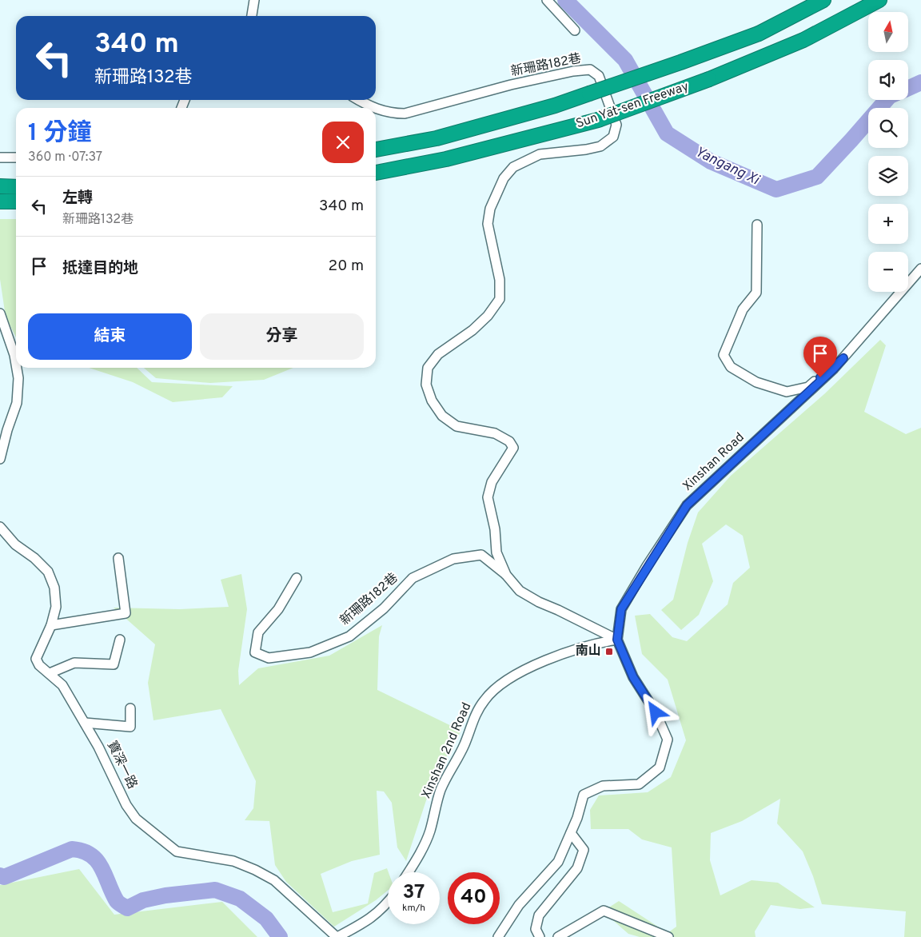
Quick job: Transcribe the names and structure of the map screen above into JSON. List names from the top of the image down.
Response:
{
  "streets": {
    "highway": ["Sun Yat-sen Freeway"],
    "street": [
      "新珊路182巷",
      "Xinshan Road",
      "Xinshan 2nd Road",
      "寶深一路"
    ]
  },
  "crossings": [
    ["新珊路182巷", "Xinshan Road"],
    ["新珊路182巷", "Xinshan 2nd Road"],
    ["Xinshan Road", "Xinshan 2nd Road"]
  ],
  "water": ["Yangang Xi"],
  "places": {
    "transit": ["南山"]
  },
  "north": "top",
  "page": {
    "map_buttons": ["+", "−"],
    "turn": ["340 m", "新珊路132巷"],
    "heading": ["1 分鐘", "360 m · 07:37"],
    "list": [
      {
        "name": "左轉",
        "note": "新珊路132巷",
        "value": "340 m"
      },
      {
        "name": "抵達目的地",
        "value": "20 m"
      }
    ],
    "buttons": ["結束", "分享"],
    "speed": "37 km/h",
    "limit": "40"
  }
}
